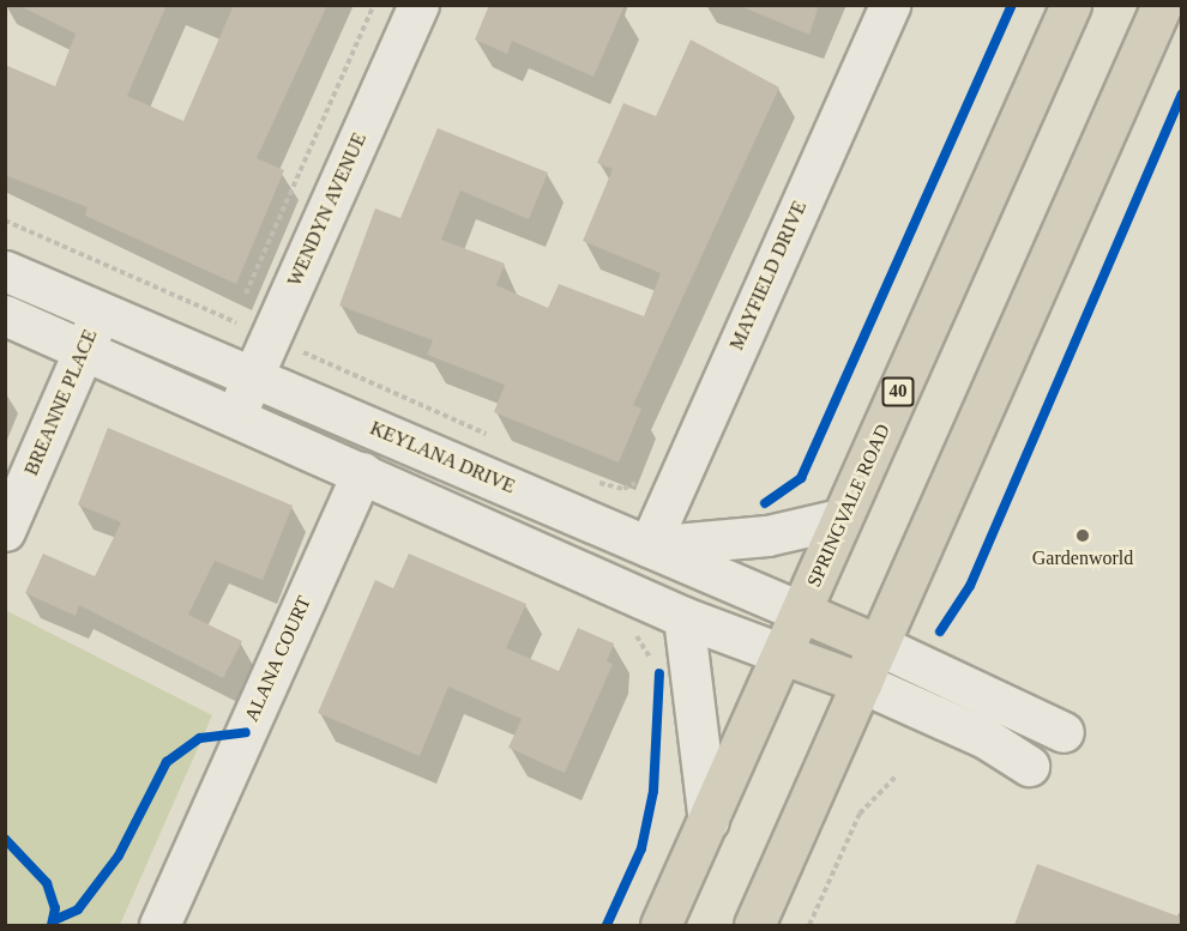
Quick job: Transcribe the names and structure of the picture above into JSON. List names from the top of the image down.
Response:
{
  "streets": {
    "highway": ["40", "KEYLANA DRIVE", "SPRINGVALE ROAD"],
    "street": [
      "WENDYN AVENUE",
      "MAYFIELD DRIVE",
      "BREANNE PLACE",
      "ALANA COURT"
    ]
  },
  "crossings": [
    ["WENDYN AVENUE", "KEYLANA DRIVE"],
    ["MAYFIELD DRIVE", "KEYLANA DRIVE"],
    ["BREANNE PLACE", "KEYLANA DRIVE"],
    ["KEYLANA DRIVE", "SPRINGVALE ROAD"]
  ],
  "places": ["Gardenworld"]
}
